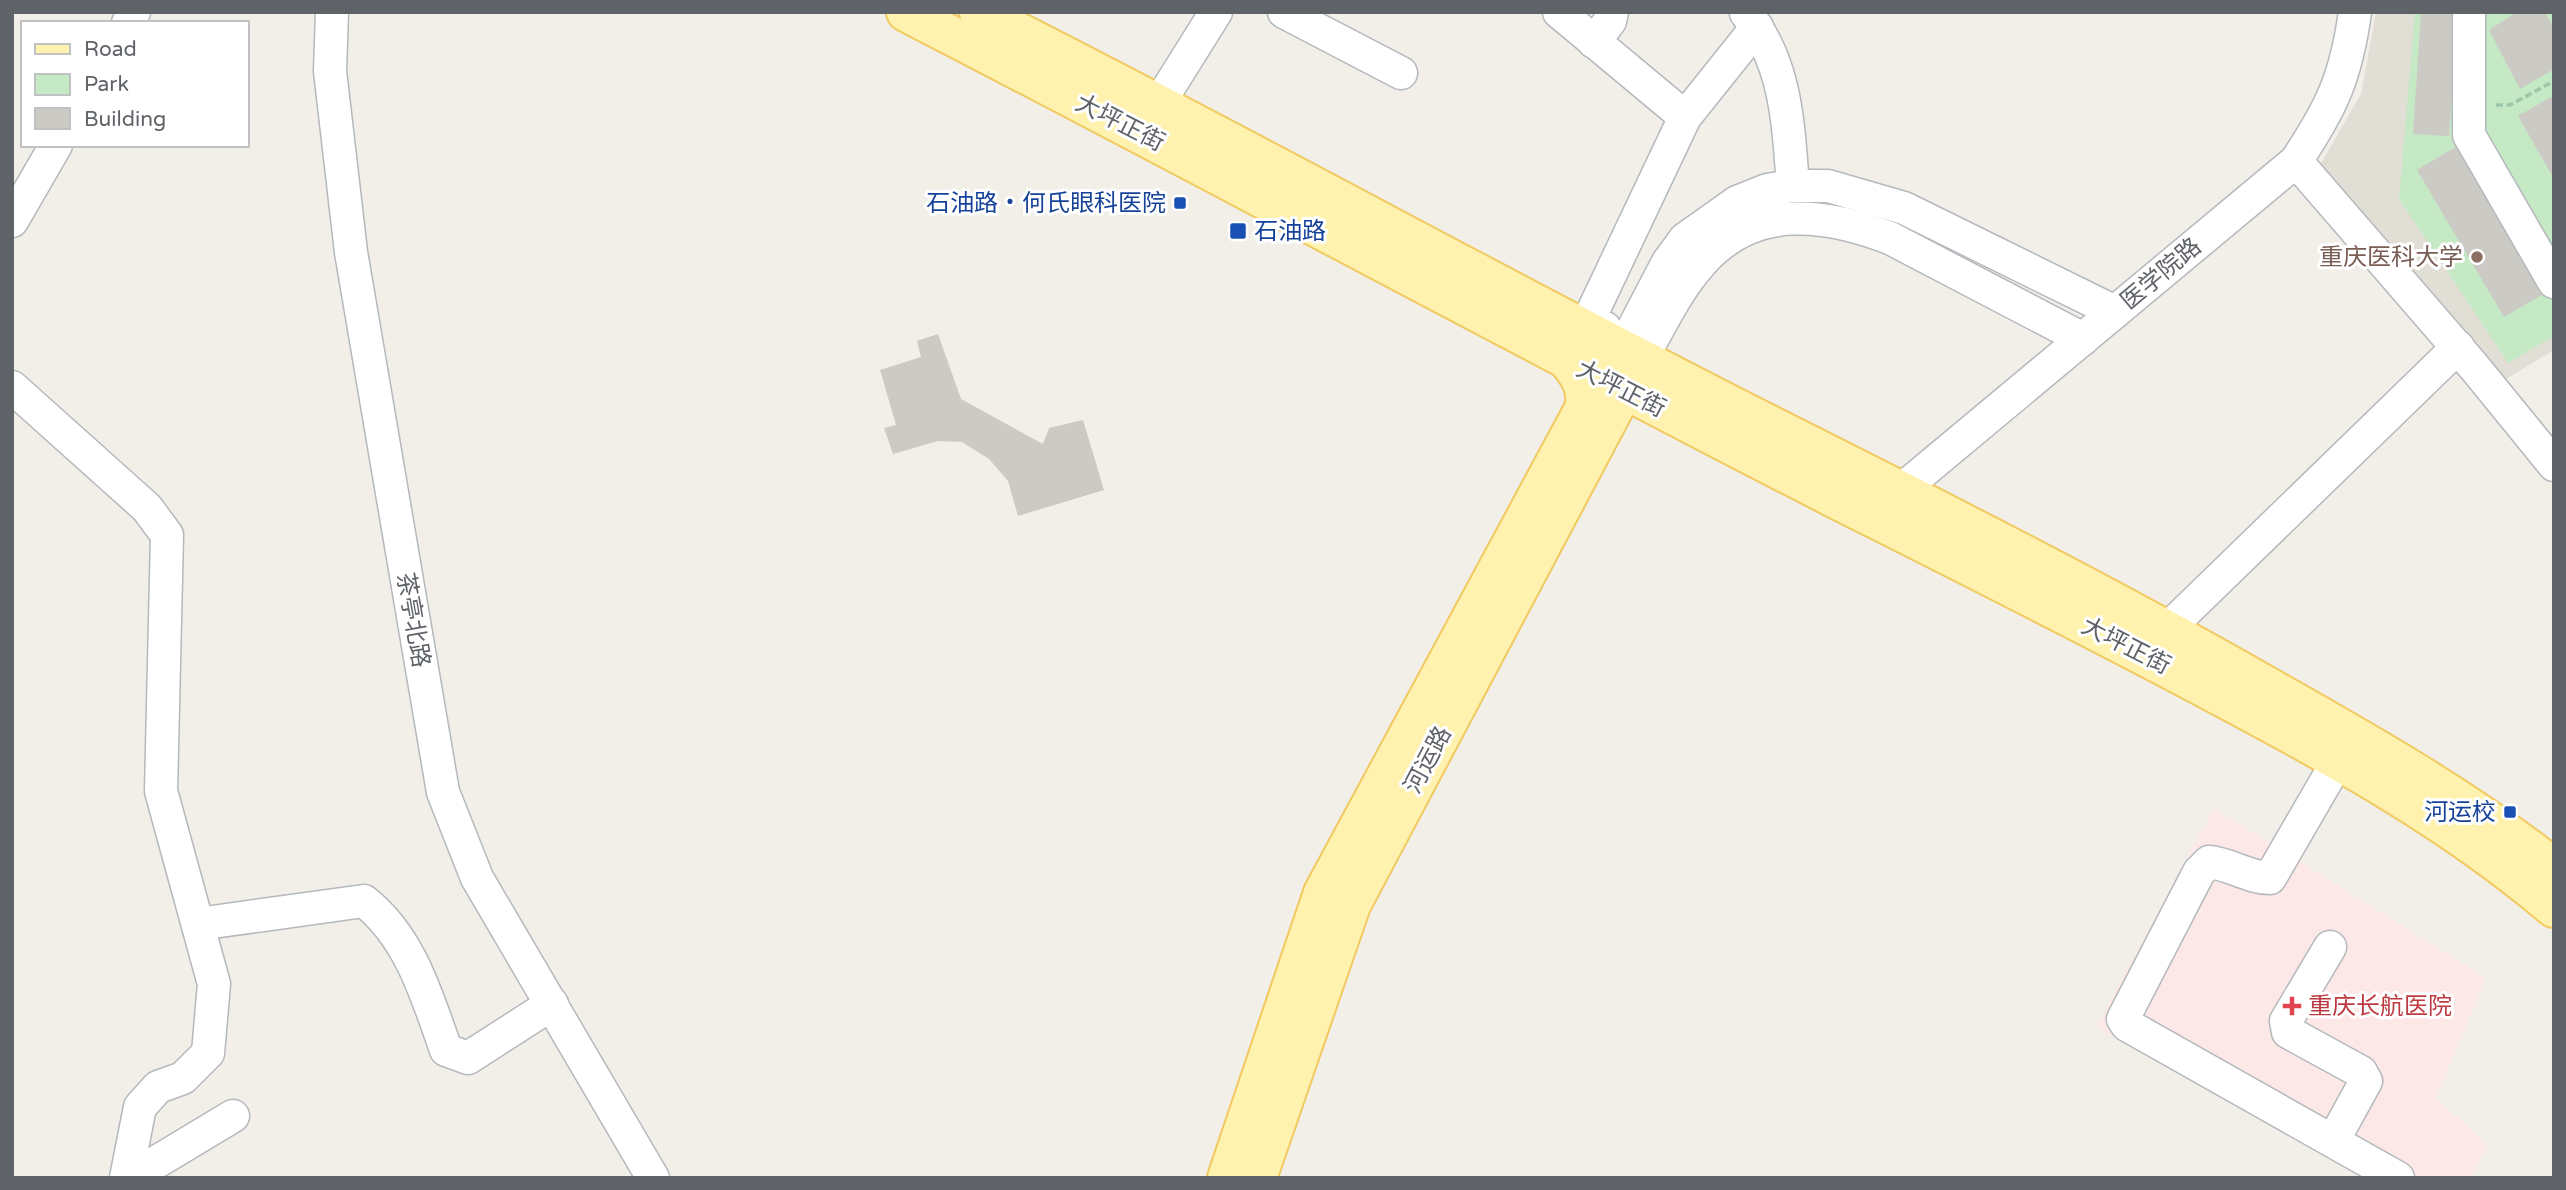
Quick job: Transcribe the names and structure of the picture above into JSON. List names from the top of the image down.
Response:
{
  "streets": {
    "main road": ["大坪正街", "河运路"],
    "street": ["医学院路", "茶亭北路"]
  },
  "crossings": [
    ["大坪正街", "医学院路"],
    ["大坪正街", "河运路"]
  ],
  "places": {
    "transit": ["石油路‧何氏眼科医院", "石油路", "河运校"],
    "other": ["重庆医科大学"],
    "health": ["重庆长航医院"]
  },
  "legend": ["Road", "Park", "Building"]
}
